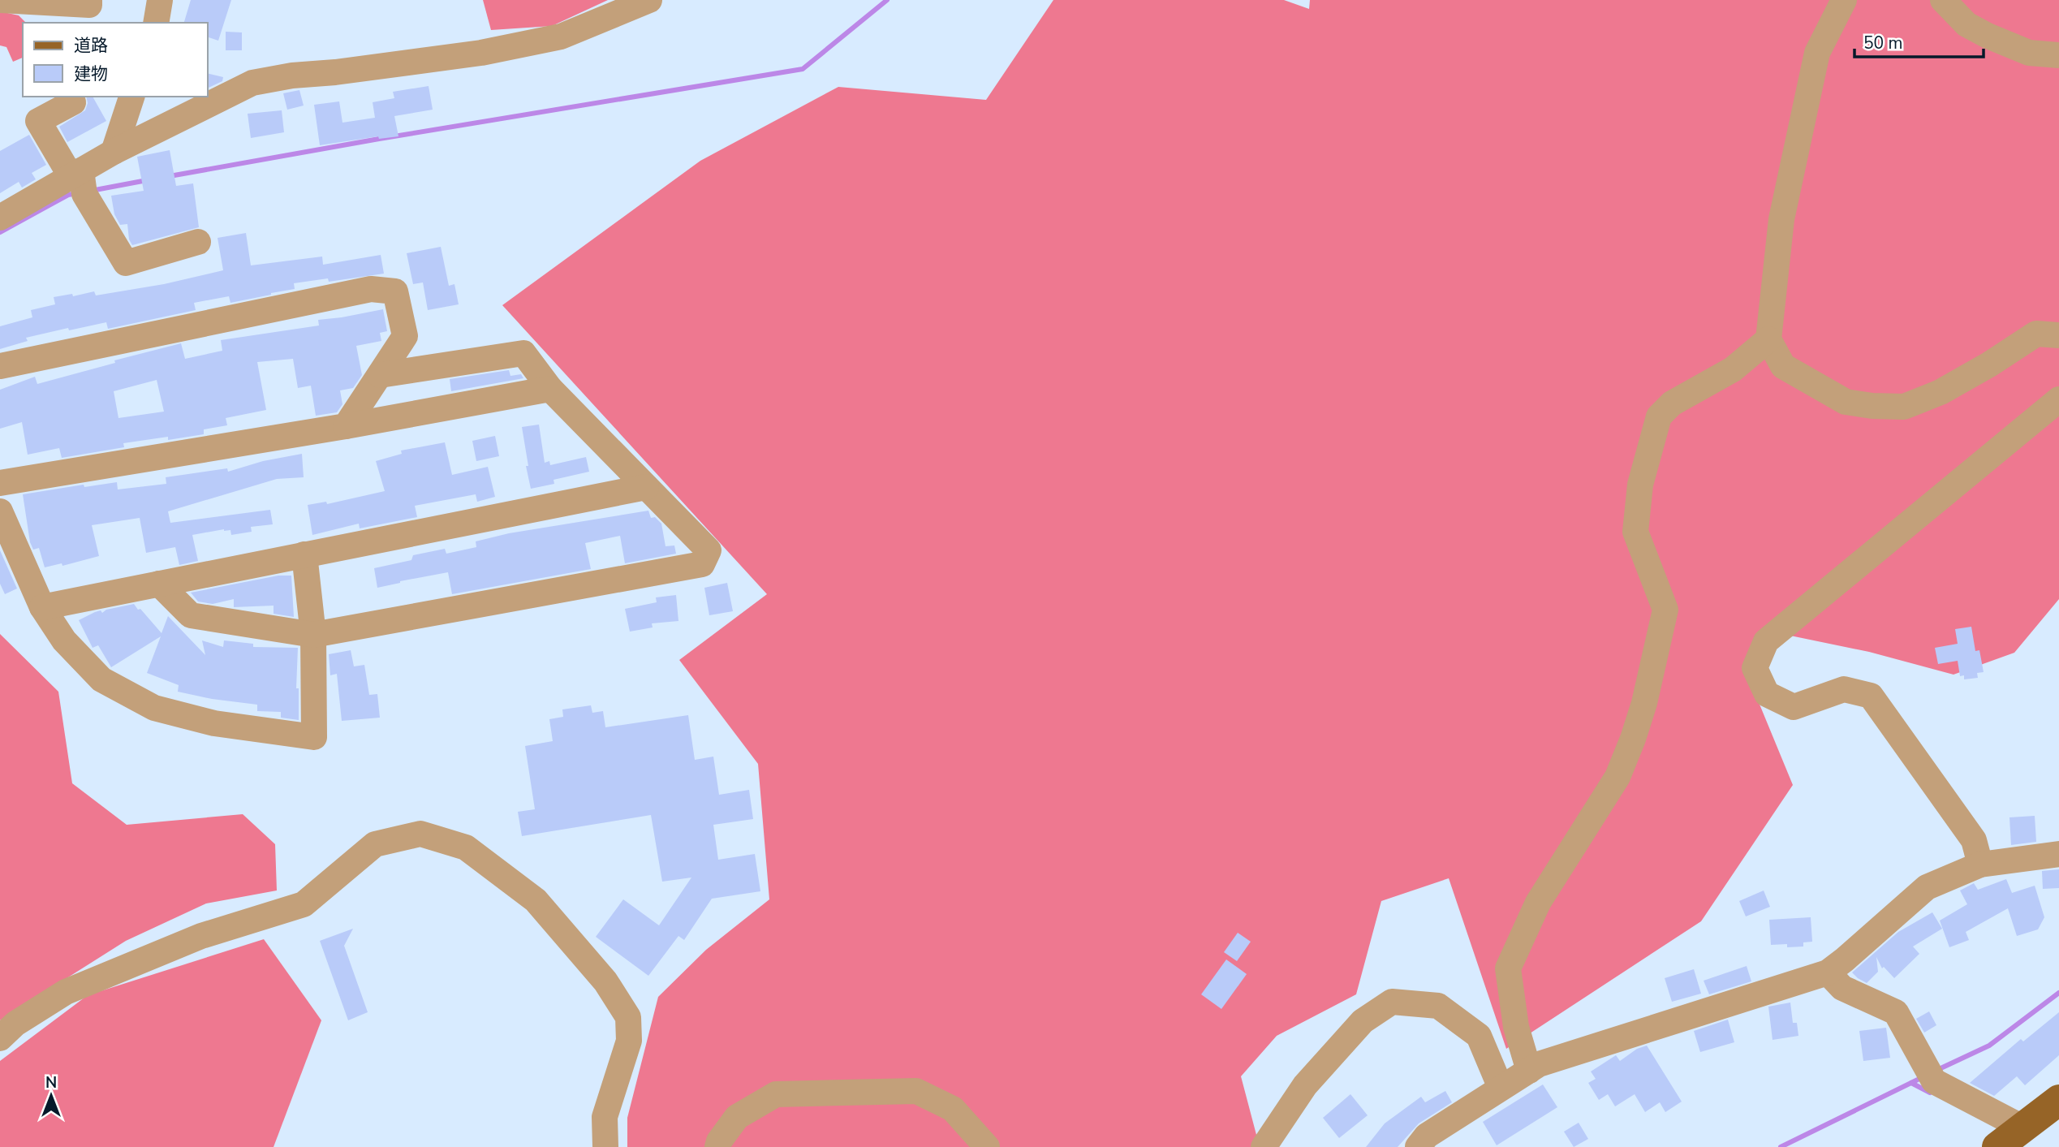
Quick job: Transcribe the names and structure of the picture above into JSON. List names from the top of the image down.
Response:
{
  "legend": ["道路", "建物"],
  "scale_bar": "50 m",
  "north": "top"
}
